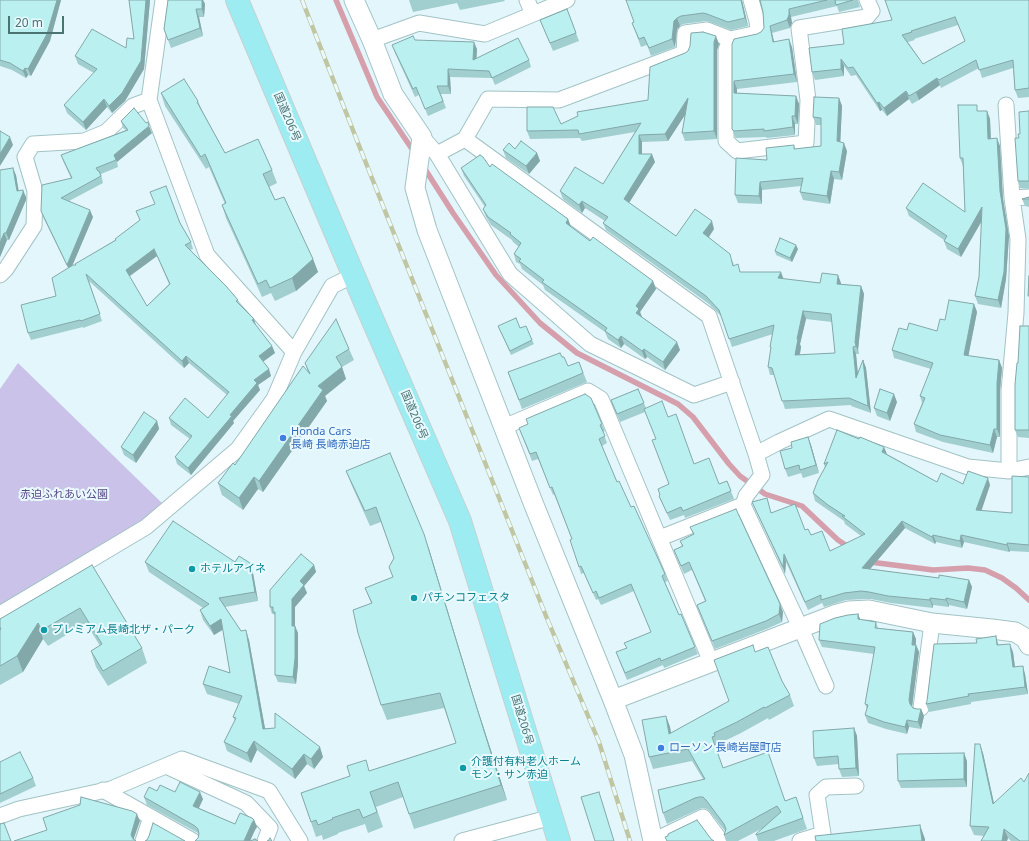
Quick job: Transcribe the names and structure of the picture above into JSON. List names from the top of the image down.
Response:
{
  "streets": {
    "highway": ["国道206号"]
  },
  "parks": ["赤迫ふれあい公園"],
  "places": [
    "Honda Cars 長崎 長崎赤迫店",
    "ホテルアイネ",
    "パチンコフェスタ",
    "プレミアム長崎北ザ・パーク",
    "ローソン 長崎岩屋町店",
    "介護付有料老人ホーム モン・サン赤迫"
  ],
  "scale_bar": "20 m"
}
